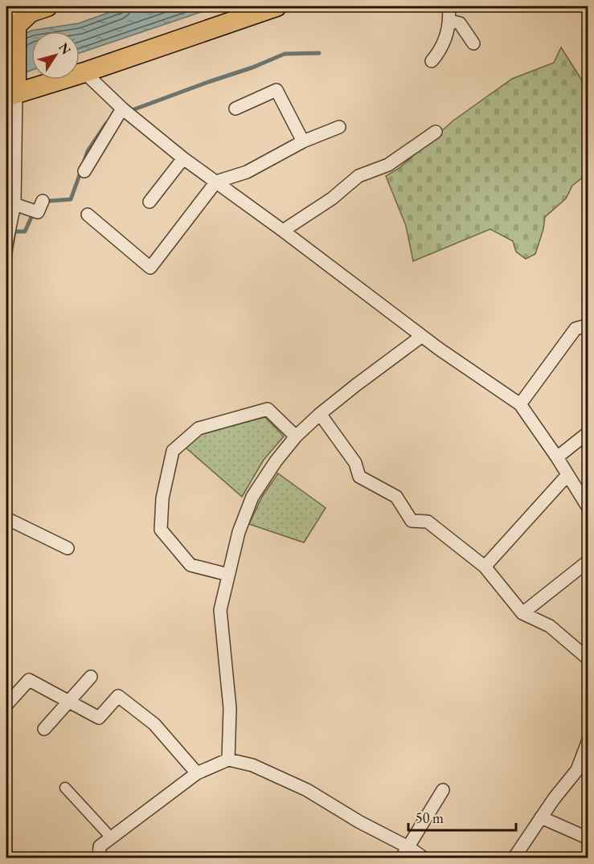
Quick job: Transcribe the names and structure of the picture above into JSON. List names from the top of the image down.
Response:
{
  "scale_bar": "50 m",
  "north": "top right"
}
